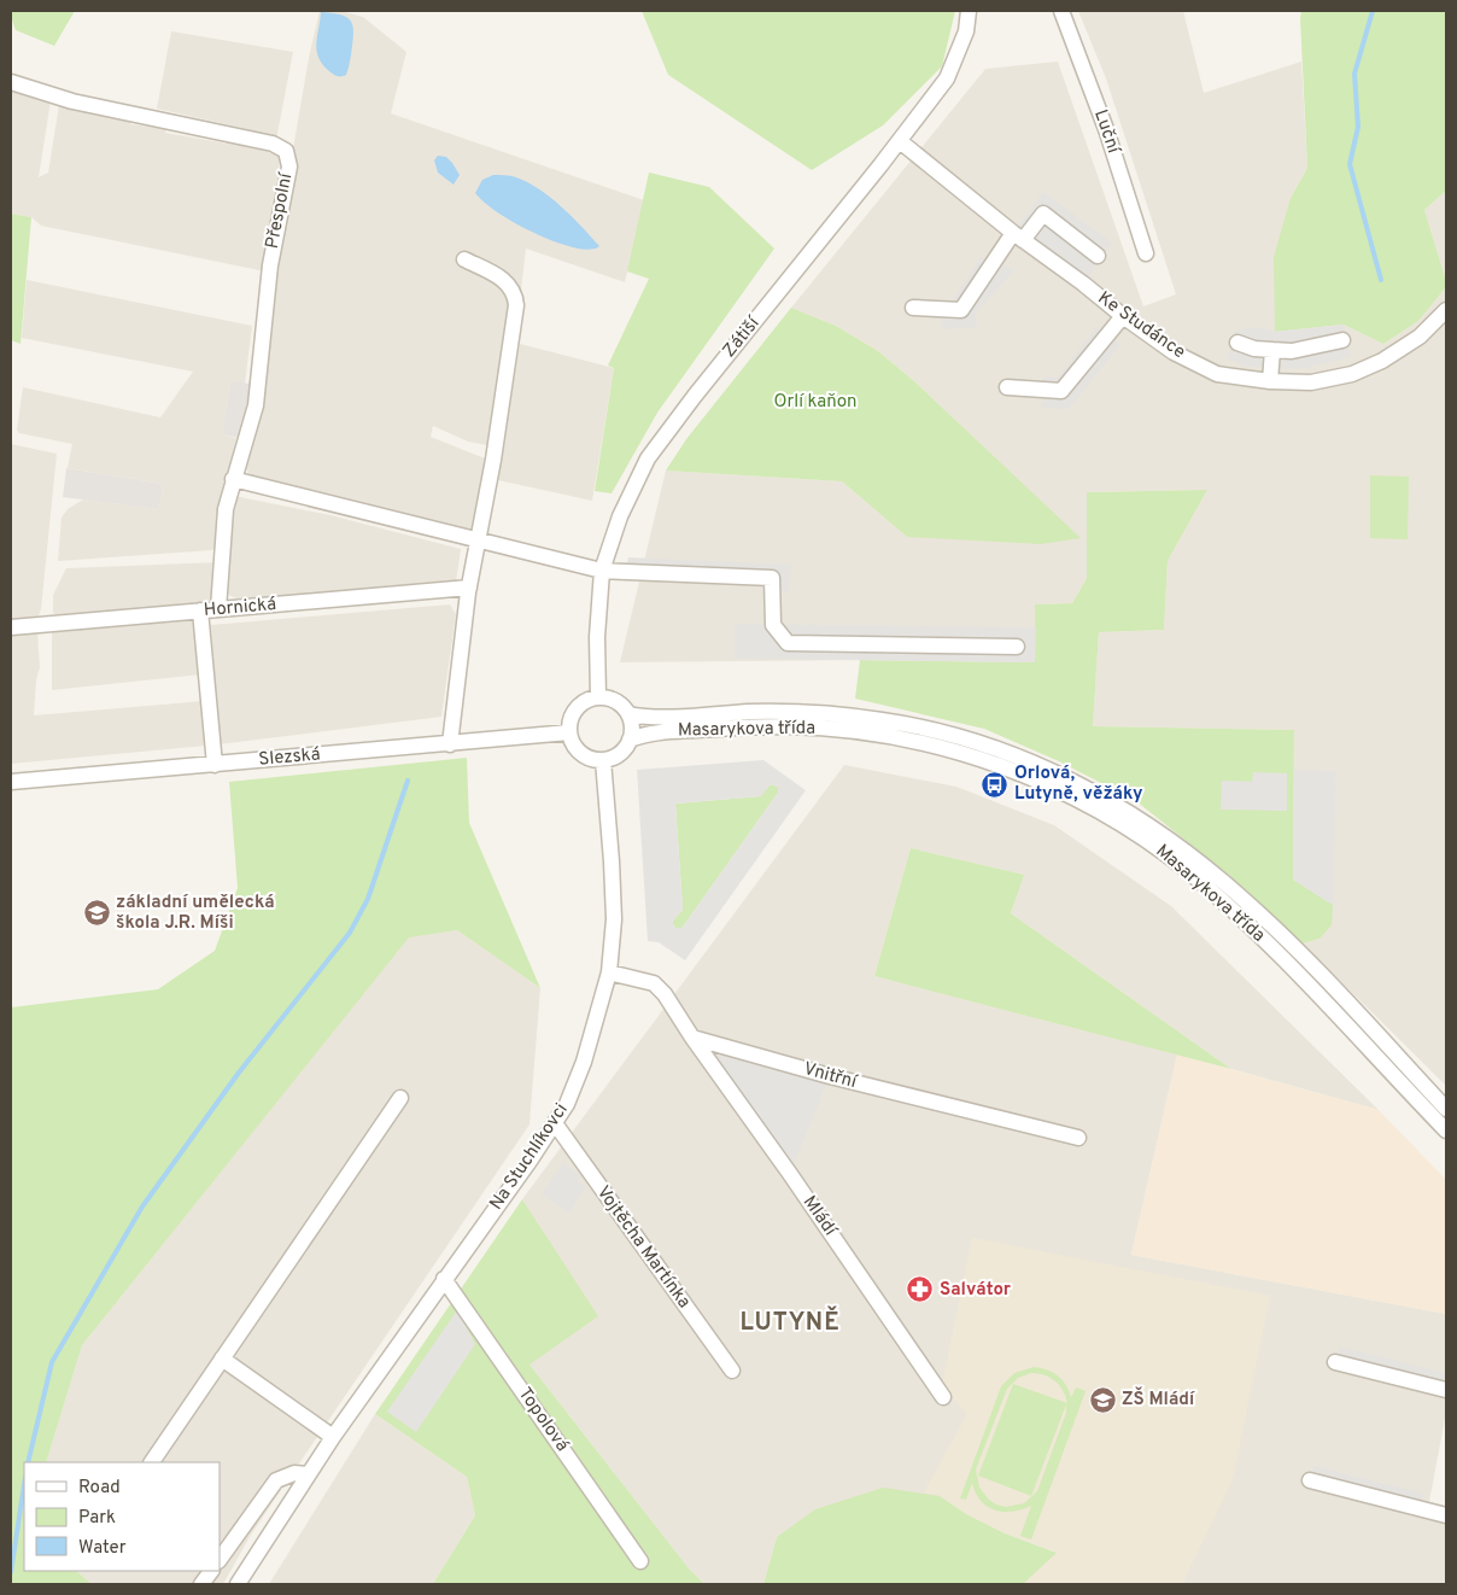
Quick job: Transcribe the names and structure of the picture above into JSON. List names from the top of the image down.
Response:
{
  "streets": {
    "street": [
      "Luční",
      "Přespolní",
      "Ke Studánce",
      "Zátiší",
      "Hornická",
      "Masarykova třída",
      "Slezská",
      "Vnitřní",
      "Na Stuchlíkovci",
      "Mládí",
      "Vojtěcha Martínka",
      "Topolová"
    ]
  },
  "crossings": [
    ["Přespolní", "Hornická"],
    ["Ke Studánce", "Zátiší"],
    ["Zátiší", "Masarykova třída"],
    ["Zátiší", "Slezská"],
    ["Zátiší", "Na Stuchlíkovci"],
    ["Masarykova třída", "Slezská"],
    ["Masarykova třída", "Na Stuchlíkovci"],
    ["Slezská", "Na Stuchlíkovci"],
    ["Vnitřní", "Mládí"],
    ["Na Stuchlíkovci", "Vojtěcha Martínka"],
    ["Na Stuchlíkovci", "Topolová"]
  ],
  "districts": ["LUTYNĚ"],
  "parks": ["Orlí kaňon"],
  "places": {
    "bus stop": ["Orlová, Lutyně, věžáky"],
    "school or university": ["základní umělecká škola J.R. Míši", "ZŠ Mládí"],
    "pharmacy": ["Salvátor"]
  },
  "legend": ["Road", "Park", "Water"]
}
